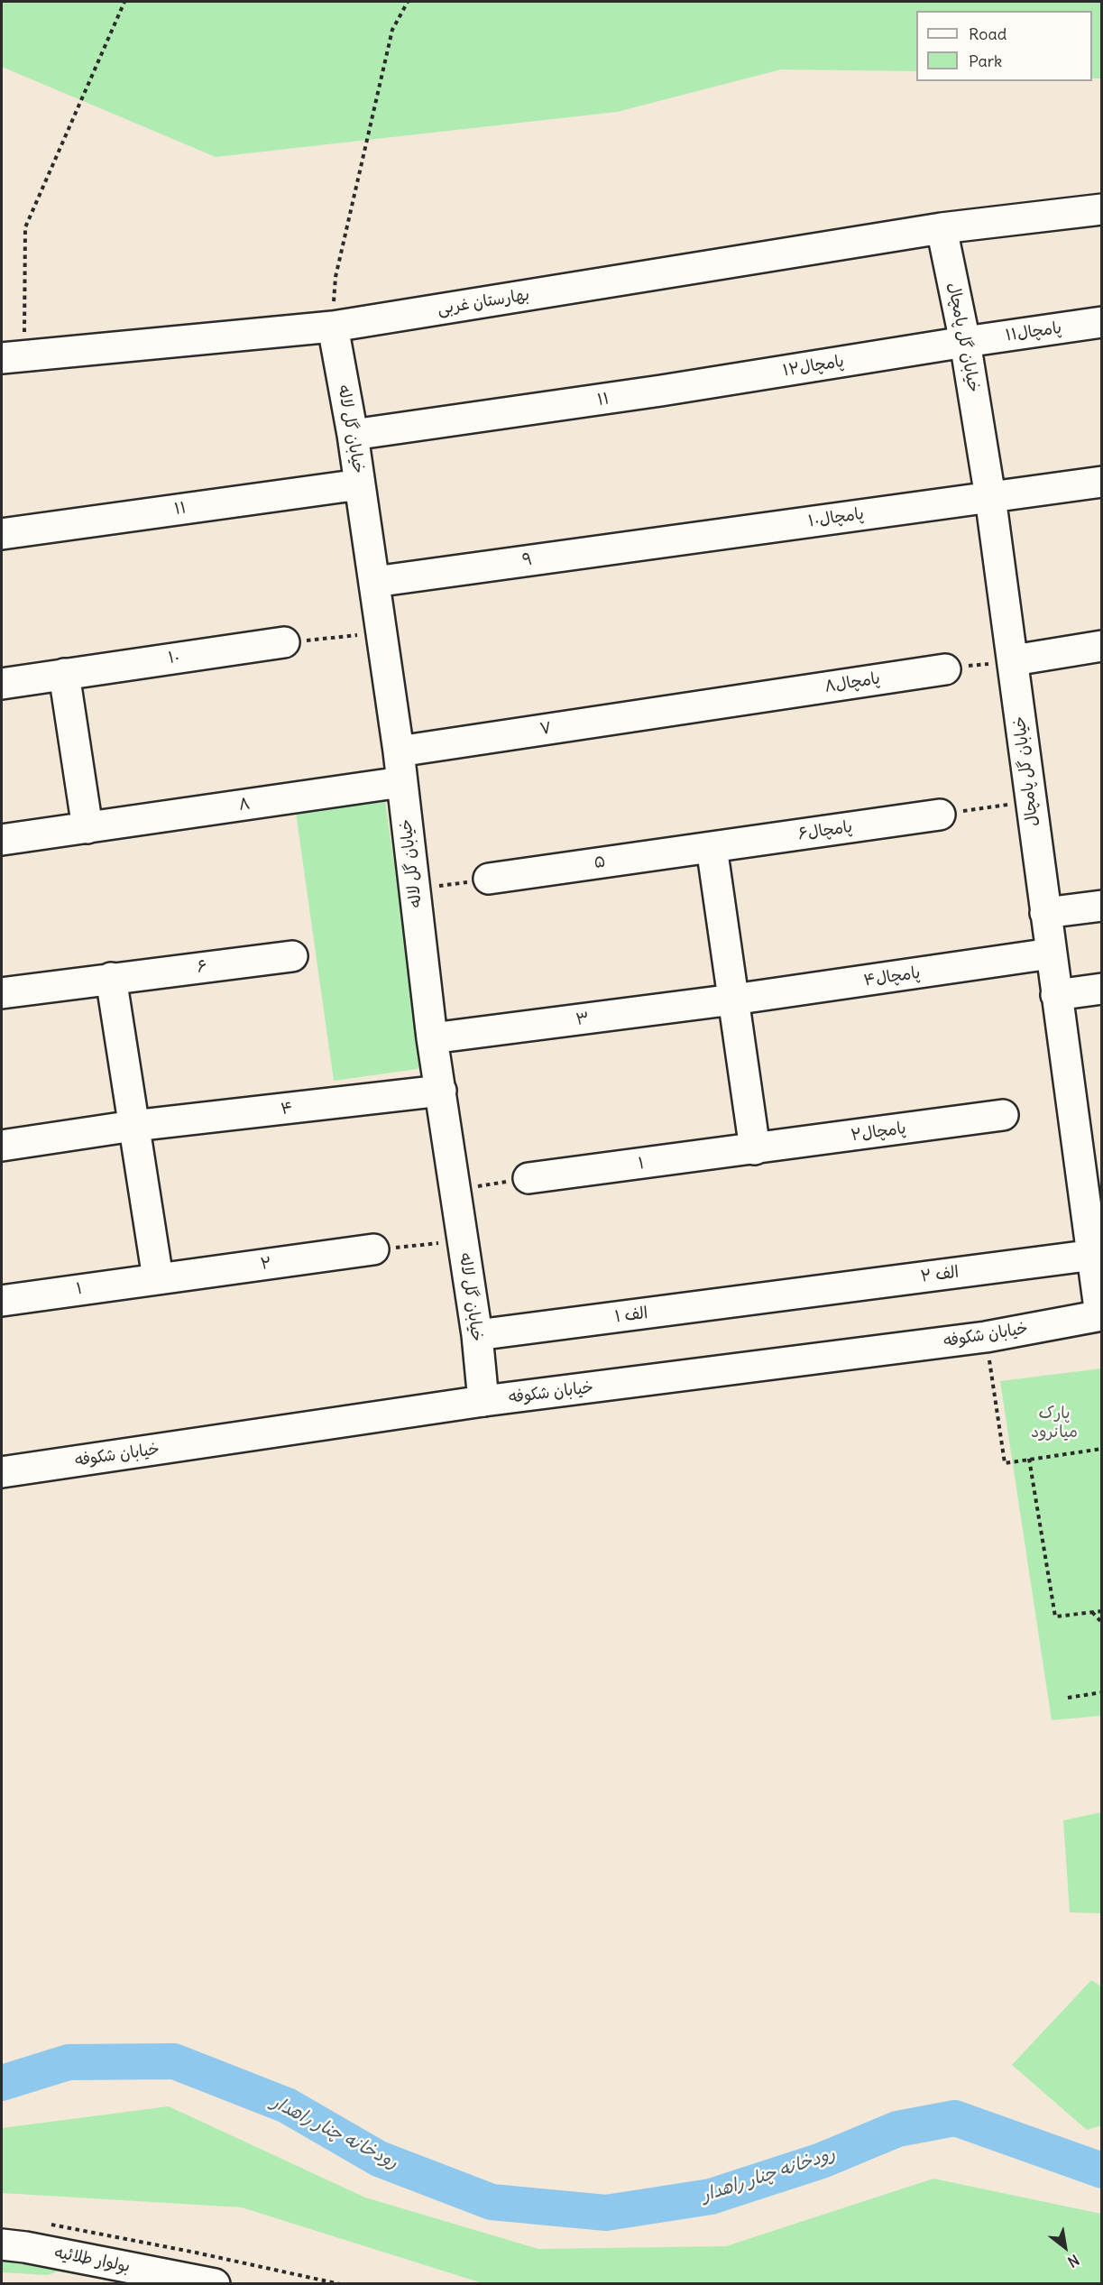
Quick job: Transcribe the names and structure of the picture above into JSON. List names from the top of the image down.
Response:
{
  "streets": {
    "street": [
      "بهارستان غربی",
      "پامچال۱۱",
      "خیابان گل پامچال",
      "پامچال۱۲",
      "۱۱",
      "خیابان گل لاله",
      "پامچال۱۰",
      "۹",
      "۱۰",
      "پامچال۸",
      "۷",
      "۸",
      "پامچال۶",
      "۵",
      "۶",
      "پامچال۴",
      "۳",
      "۴",
      "پامچال۲",
      "۱",
      "۲",
      "۲ الف",
      "۱ الف",
      "خیابان شکوفه",
      "بولوار طلائیه"
    ]
  },
  "crossings": [
    ["بهارستان غربی", "خیابان گل پامچال"],
    ["بهارستان غربی", "خیابان گل لاله"],
    ["پامچال۱۱", "خیابان گل پامچال"],
    ["پامچال۱۱", "پامچال۱۲"],
    ["خیابان گل پامچال", "پامچال۱۲"],
    ["خیابان گل پامچال", "پامچال۱۰"],
    ["خیابان گل پامچال", "پامچال۴"],
    ["خیابان گل پامچال", "۲ الف"],
    ["خیابان گل پامچال", "خیابان شکوفه"],
    ["پامچال۱۲", "۱۱"],
    ["۱۱", "خیابان گل لاله"],
    ["خیابان گل لاله", "۹"],
    ["خیابان گل لاله", "۷"],
    ["خیابان گل لاله", "۸"],
    ["خیابان گل لاله", "۳"],
    ["خیابان گل لاله", "۴"],
    ["خیابان گل لاله", "۱ الف"],
    ["خیابان گل لاله", "خیابان شکوفه"],
    ["پامچال۱۰", "۹"],
    ["پامچال۸", "۷"],
    ["پامچال۶", "۵"],
    ["پامچال۴", "۳"],
    ["پامچال۲", "۱"],
    ["۱", "۲"],
    ["۲ الف", "۱ الف"]
  ],
  "water": ["رودخانه چنار راهدار"],
  "parks": ["پارک میانرود"],
  "legend": ["Road", "Park"],
  "north": "bottom right"
}
